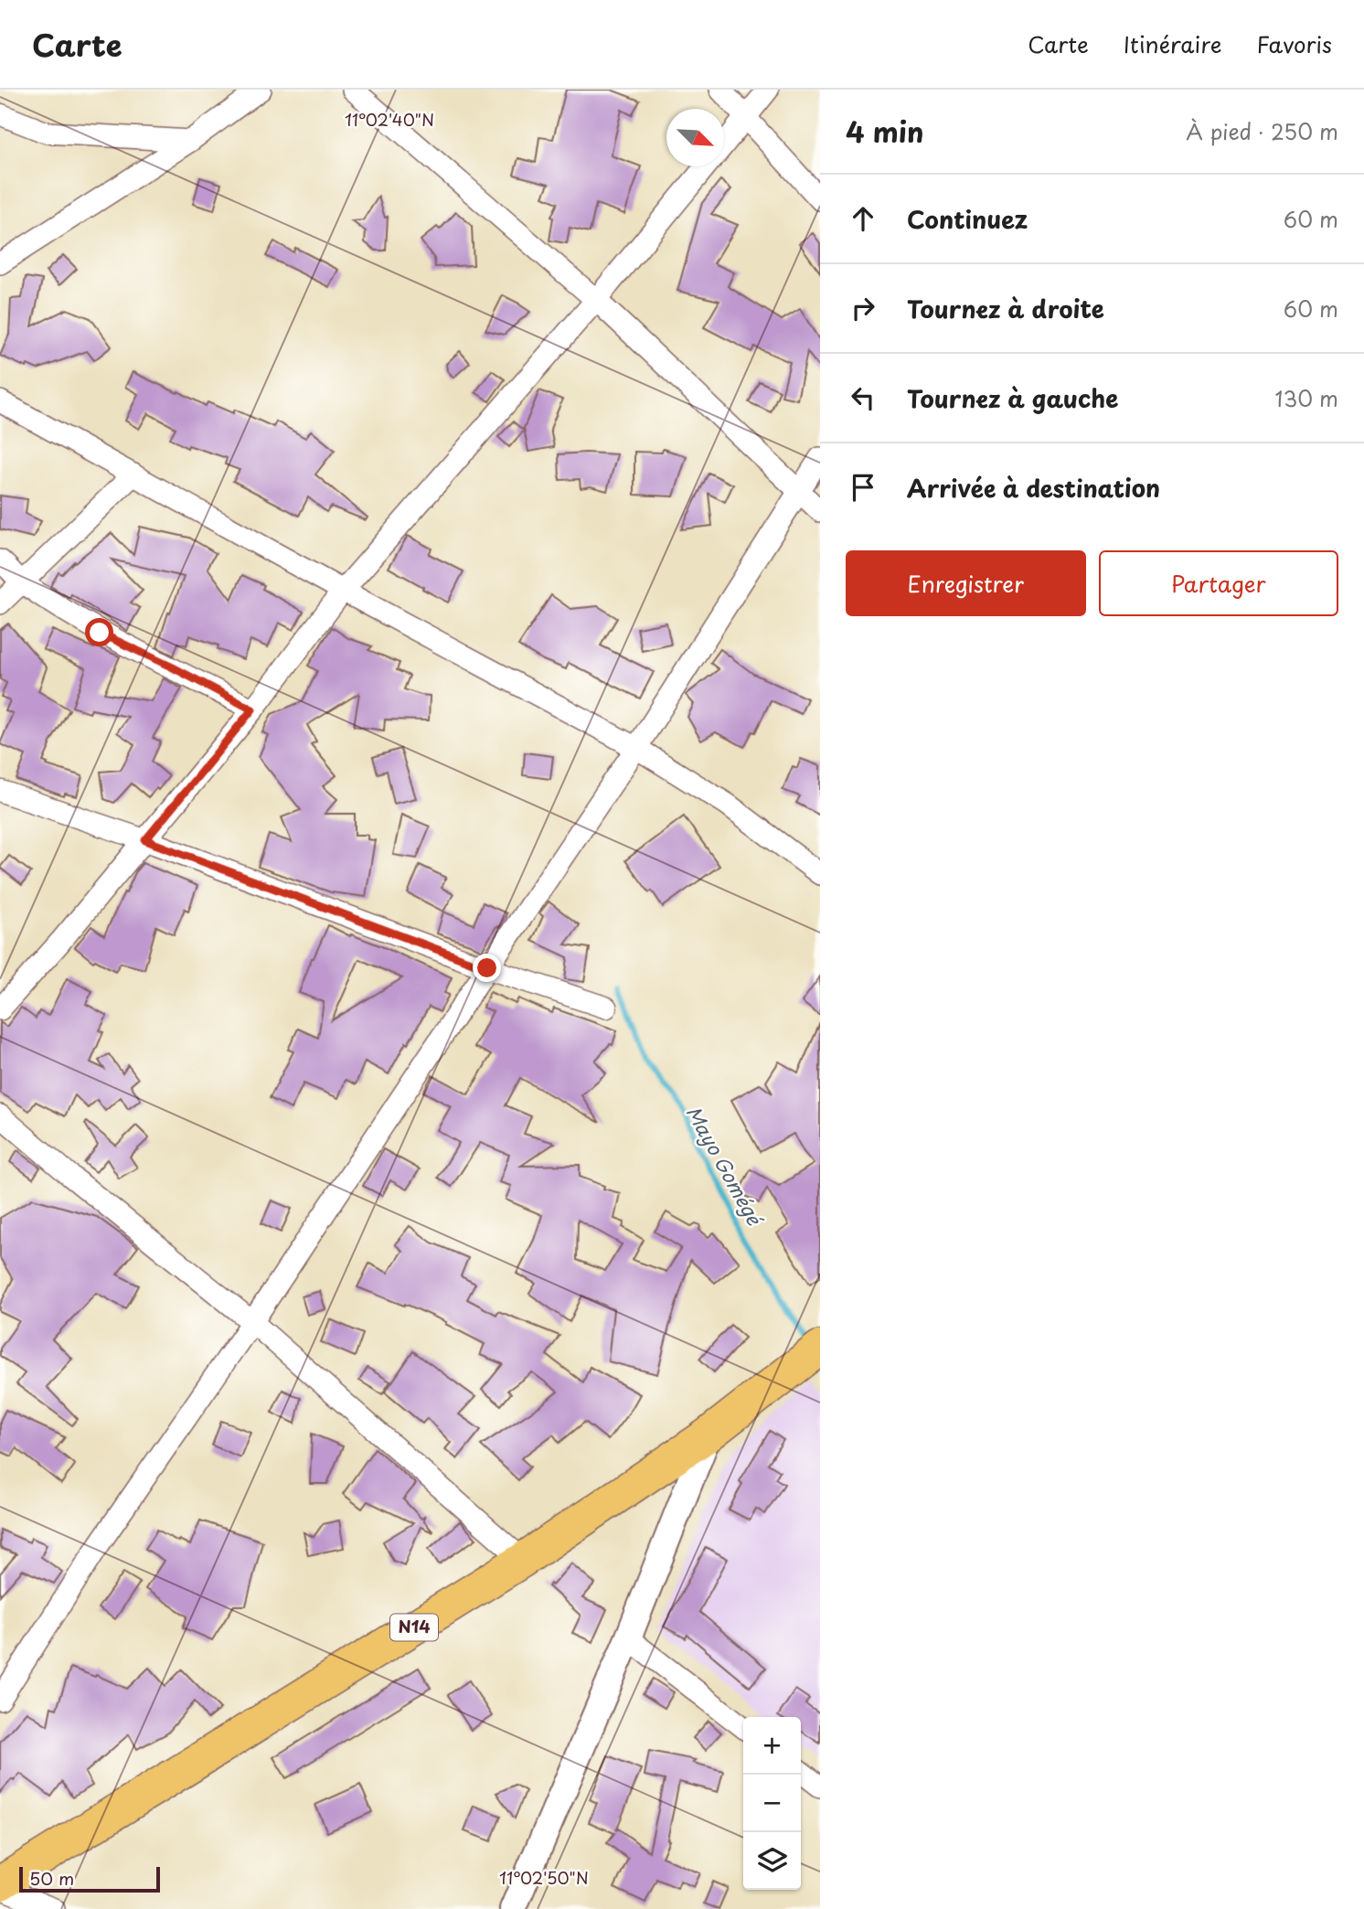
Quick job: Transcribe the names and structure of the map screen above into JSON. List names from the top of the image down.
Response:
{
  "streets": {
    "highway": ["N14"]
  },
  "water": ["Mayo Gomégé"],
  "scale_bar": "50 m",
  "north": "bottom right",
  "page": {
    "header": "Carte",
    "nav": ["Carte", "Itinéraire", "Favoris"],
    "heading": ["4 min", "À pied · 250 m"],
    "list": [
      ["Continuez", "60 m"],
      ["Tournez à droite", "60 m"],
      ["Tournez à gauche", "130 m"],
      "Arrivée à destination"
    ],
    "buttons": ["Enregistrer", "Partager"],
    "map_buttons": ["+", "−"],
    "scale": "50 m"
  },
  "coordinates": ["11°02'40\"N", "11°02'50\"N"]
}
